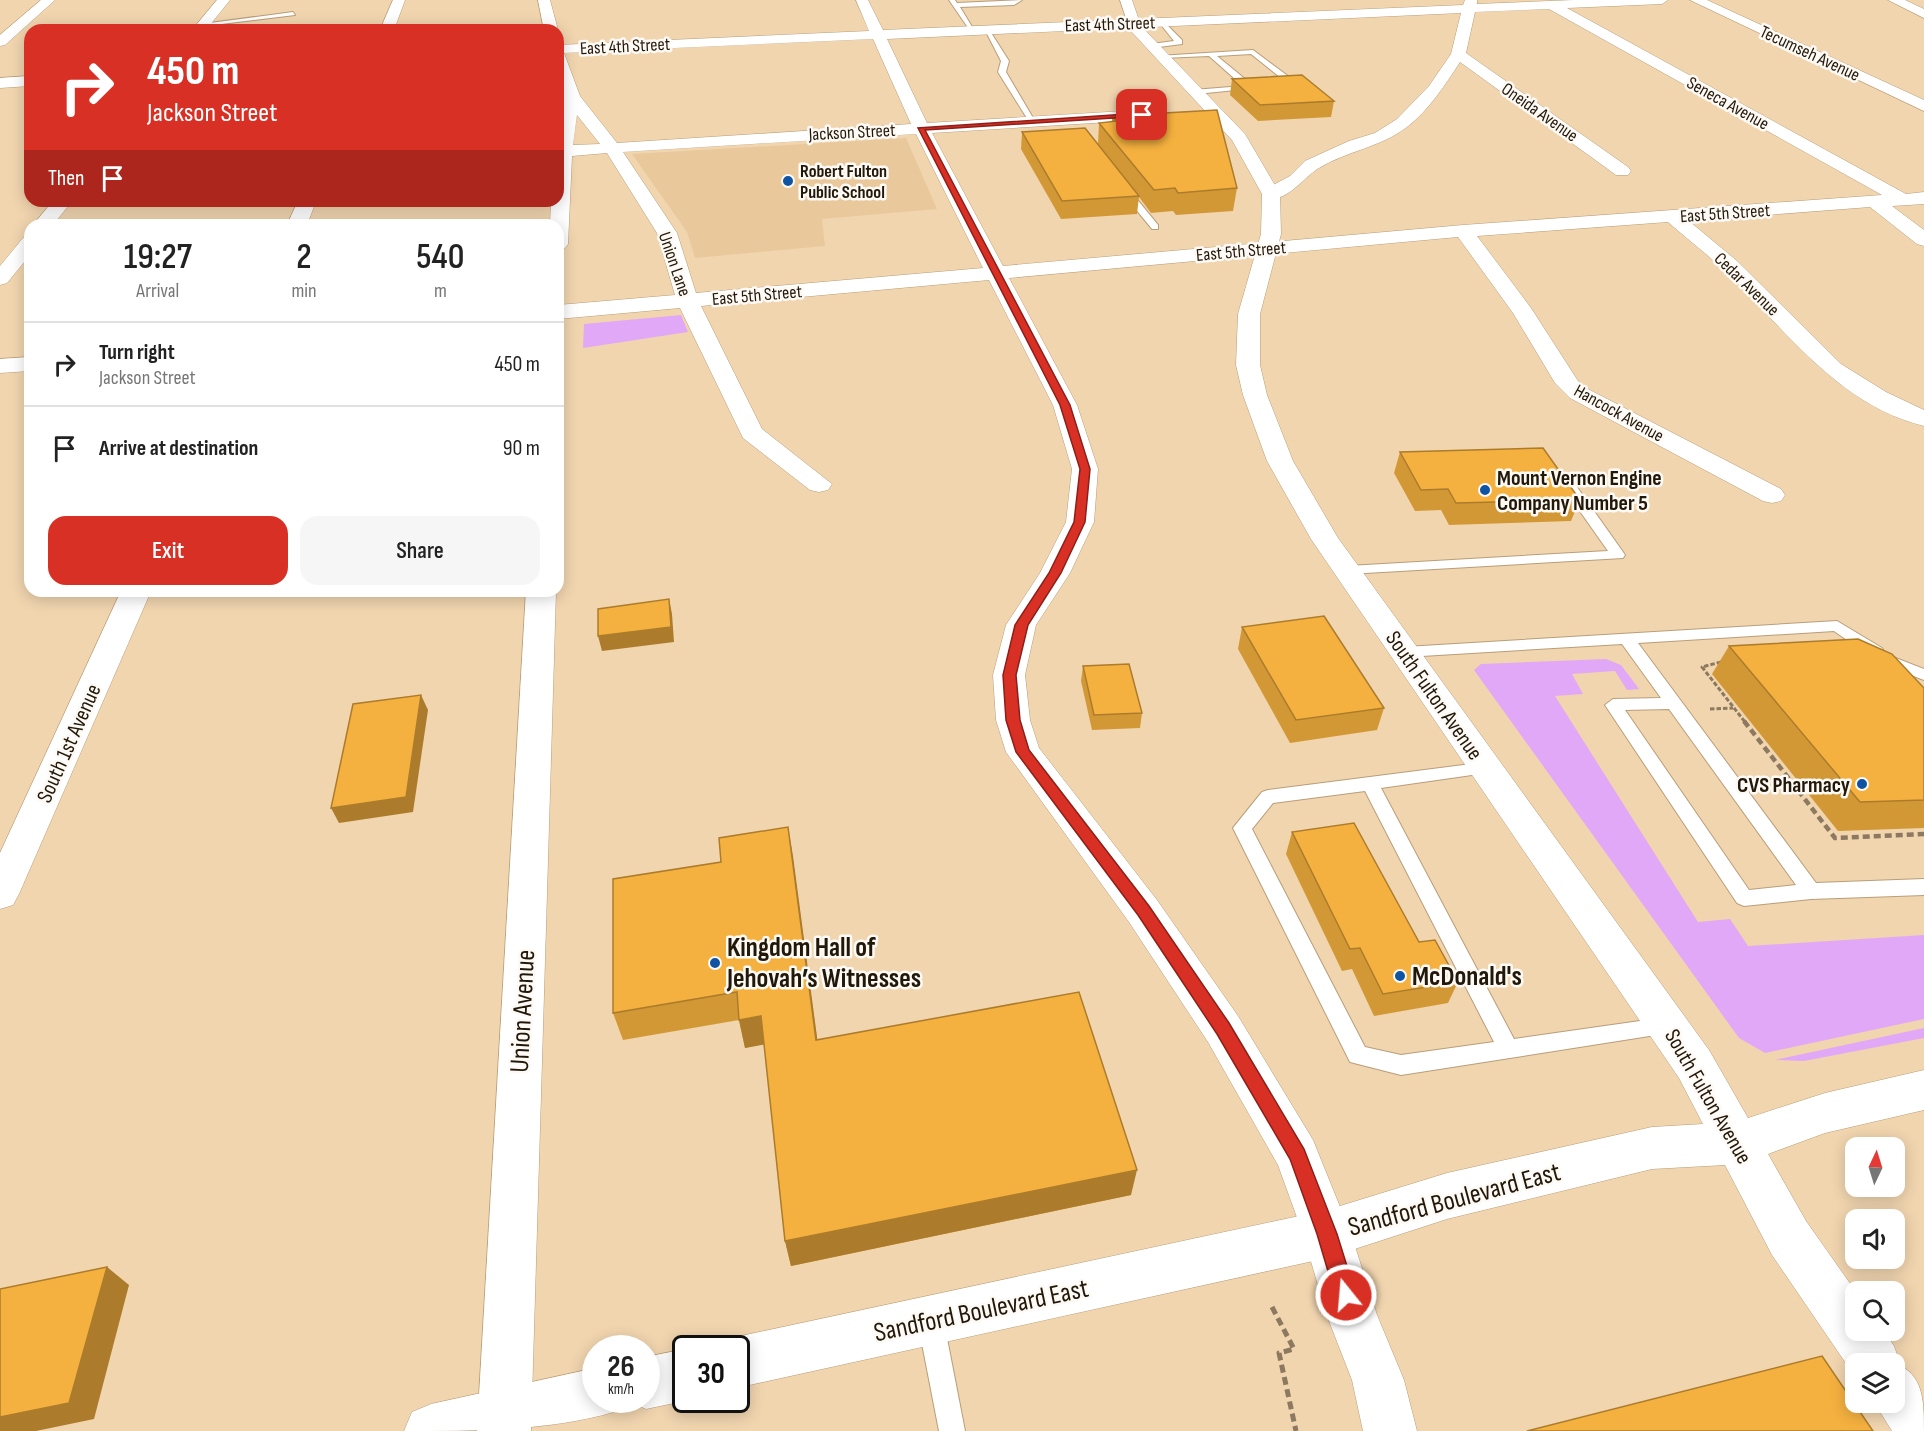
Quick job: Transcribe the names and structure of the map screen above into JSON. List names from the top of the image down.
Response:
{
  "streets": {
    "street": [
      "East 4th Street",
      "Tecumseh Avenue",
      "Seneca Avenue",
      "Oneida Avenue",
      "Jackson Street",
      "East 5th Street",
      "Union Lane",
      "Cedar Avenue",
      "Hancock Avenue",
      "South Fulton Avenue",
      "South 1st Avenue",
      "Union Avenue",
      "Sandford Boulevard East"
    ]
  },
  "crossings": [
    ["East 4th Street", "Seneca Avenue"],
    ["East 4th Street", "South Fulton Avenue"],
    ["Seneca Avenue", "East 5th Street"],
    ["Jackson Street", "Union Lane"],
    ["Jackson Street", "South Fulton Avenue"],
    ["East 5th Street", "Union Lane"],
    ["East 5th Street", "Cedar Avenue"],
    ["East 5th Street", "Hancock Avenue"],
    ["East 5th Street", "South Fulton Avenue"],
    ["South Fulton Avenue", "Sandford Boulevard East"]
  ],
  "places": [
    "Robert Fulton Public School",
    "Mount Vernon Engine Company Number 5",
    "CVS Pharmacy",
    "Kingdom Hall of Jehovah’s Witnesses",
    "McDonald's"
  ],
  "north": "top",
  "page": {
    "turn": ["450 m", "Jackson Street"],
    "then": "Then",
    "eta": [
      "19:27",
      "Arrival",
      "2",
      "min",
      "540",
      "m"
    ],
    "list": [
      {
        "name": "Turn right",
        "note": "Jackson Street",
        "value": "450 m"
      },
      {
        "name": "Arrive at destination",
        "value": "90 m"
      }
    ],
    "buttons": ["Exit", "Share"],
    "speed": "26 km/h",
    "limit": "30"
  }
}
